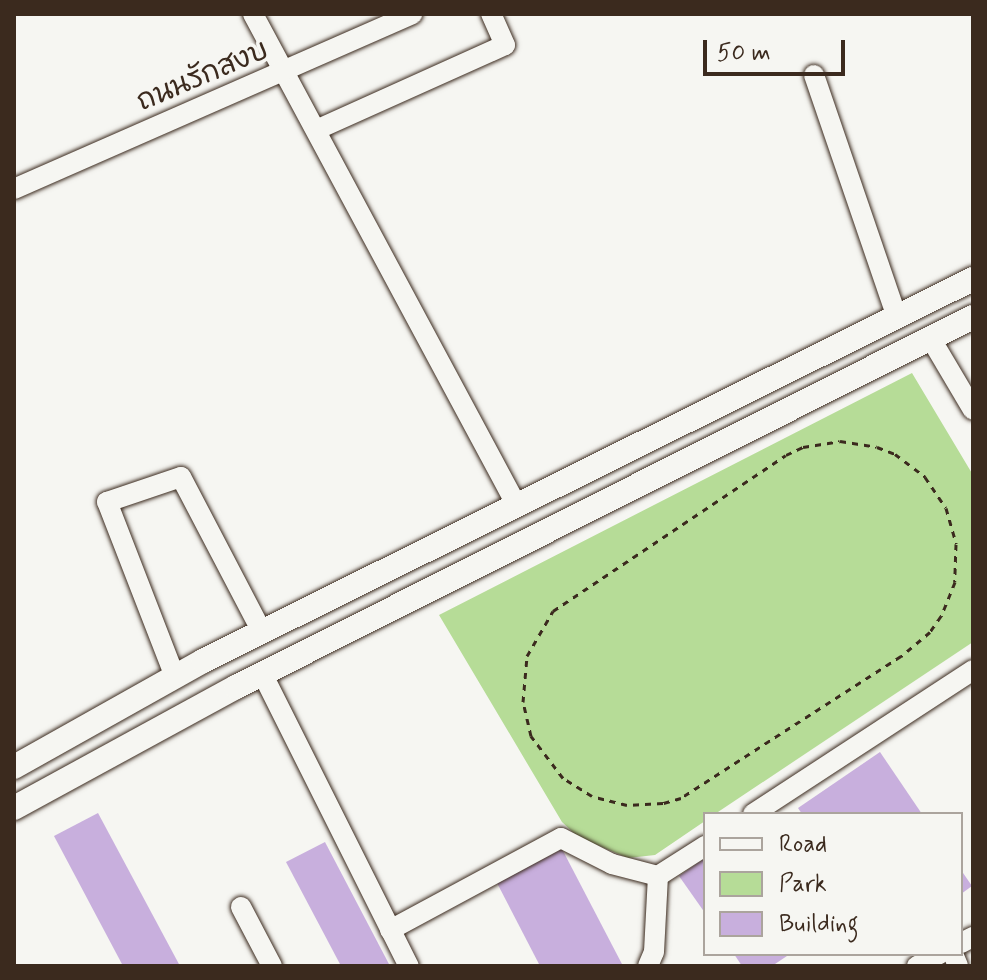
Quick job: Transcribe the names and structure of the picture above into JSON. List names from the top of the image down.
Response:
{
  "streets": {
    "street": ["ถนนรักสงบ"]
  },
  "legend": ["Road", "Park", "Building"],
  "scale_bar": "50 m"
}
